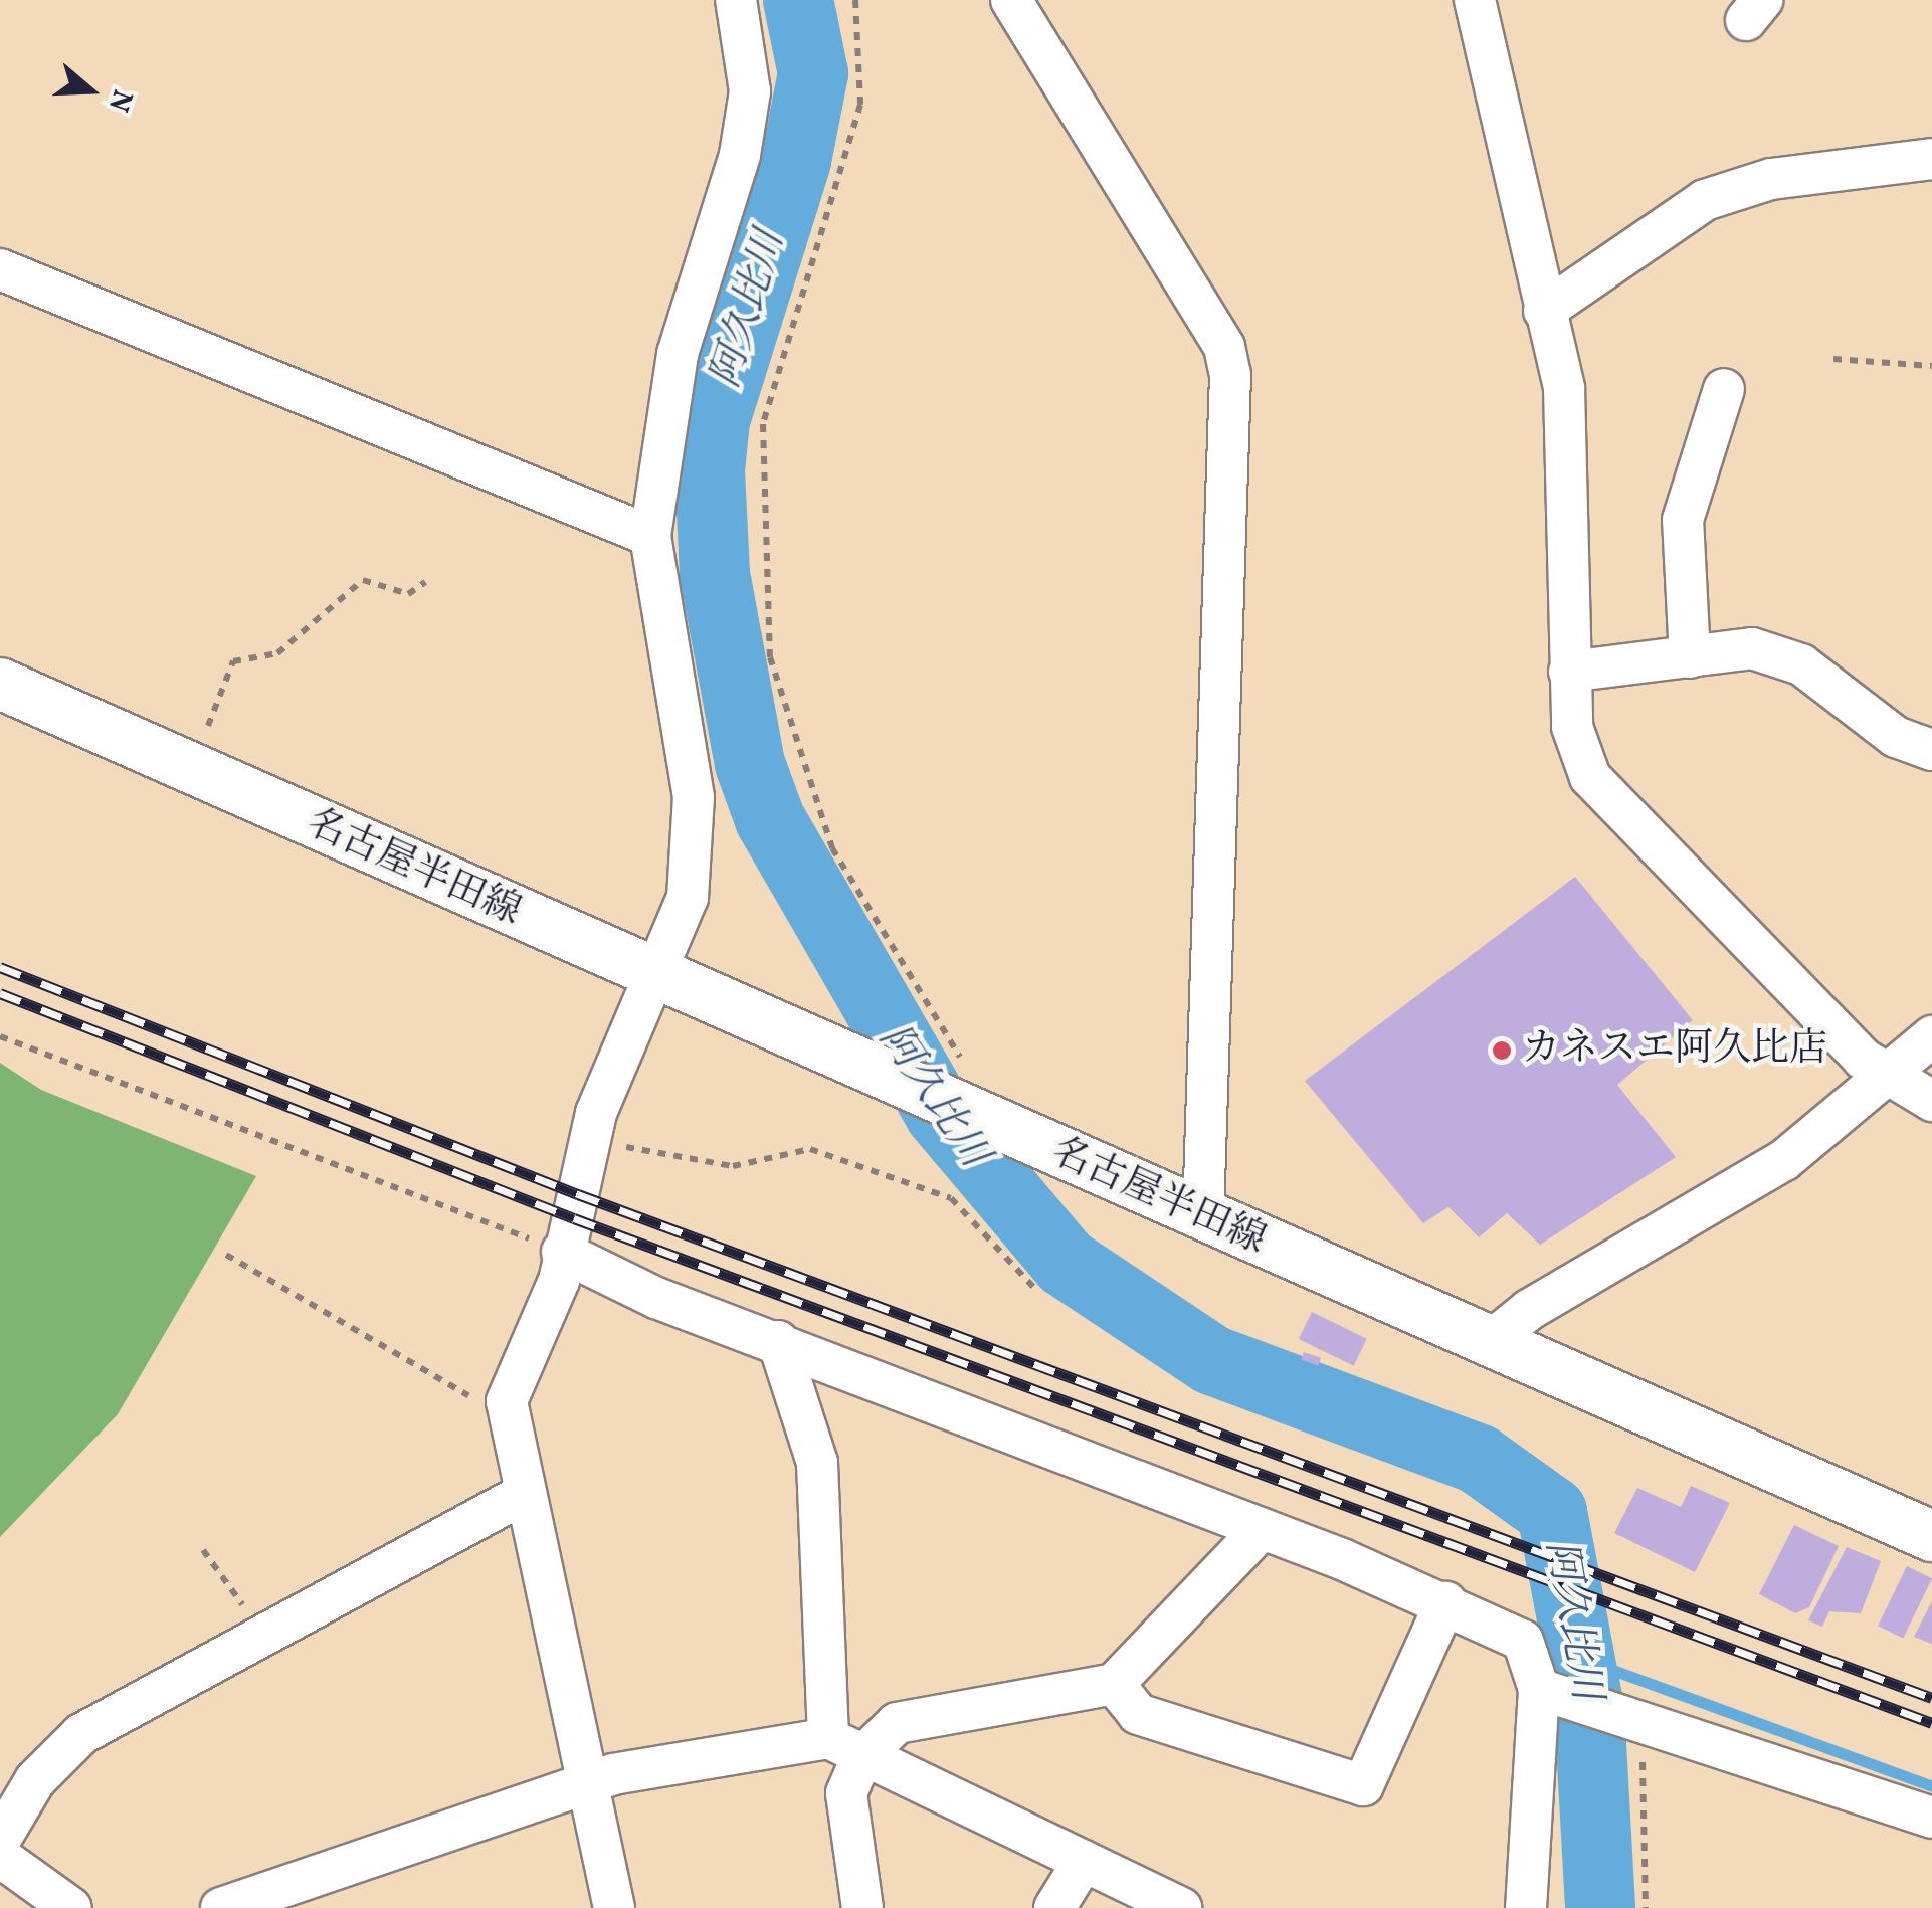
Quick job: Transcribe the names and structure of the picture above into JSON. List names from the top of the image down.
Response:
{
  "streets": {
    "main road": ["名古屋半田線"]
  },
  "water": ["阿久比川"],
  "places": ["カネスエ阿久比店"],
  "north": "right"
}
